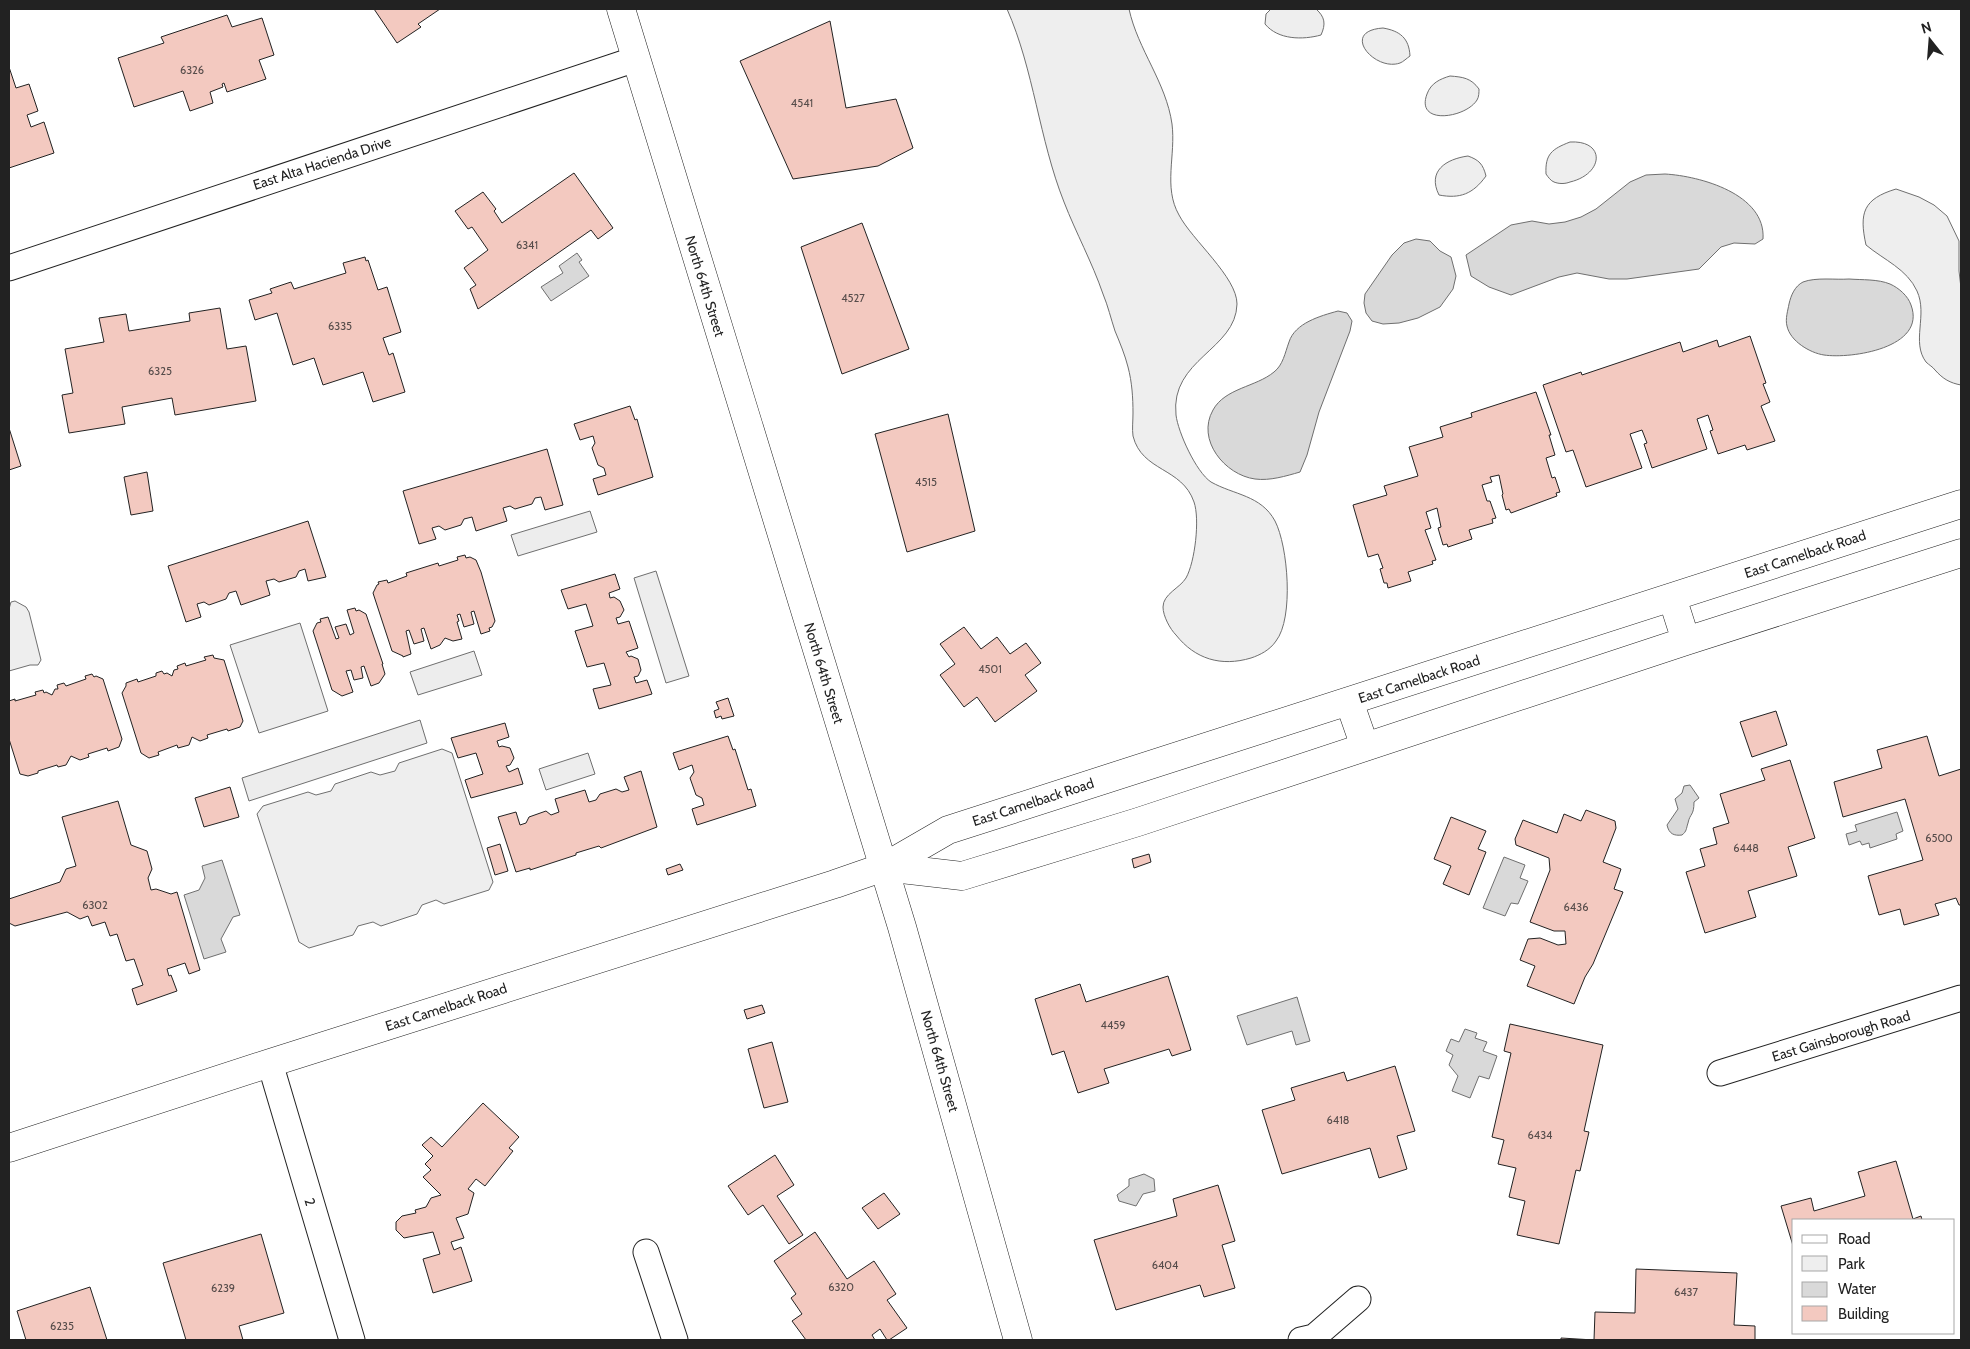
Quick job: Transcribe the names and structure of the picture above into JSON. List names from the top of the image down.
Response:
{
  "streets": {
    "main road": ["North 64th Street", "East Camelback Road"],
    "street": ["East Alta Hacienda Drive", "East Gainsborough Road", "2"]
  },
  "crossings": [
    ["East Alta Hacienda Drive", "North 64th Street"],
    ["North 64th Street", "East Camelback Road"],
    ["East Camelback Road", "2"]
  ],
  "house_numbers": [
    "6326",
    "4541",
    "6341",
    "4527",
    "6335",
    "6325",
    "4515",
    "4501",
    "6500",
    "6448",
    "6302",
    "6436",
    "4459",
    "6418",
    "6434",
    "6404",
    "6320",
    "6239",
    "6437",
    "6235"
  ],
  "legend": [
    "Road",
    "Park",
    "Water",
    "Building"
  ],
  "north": "top"
}
